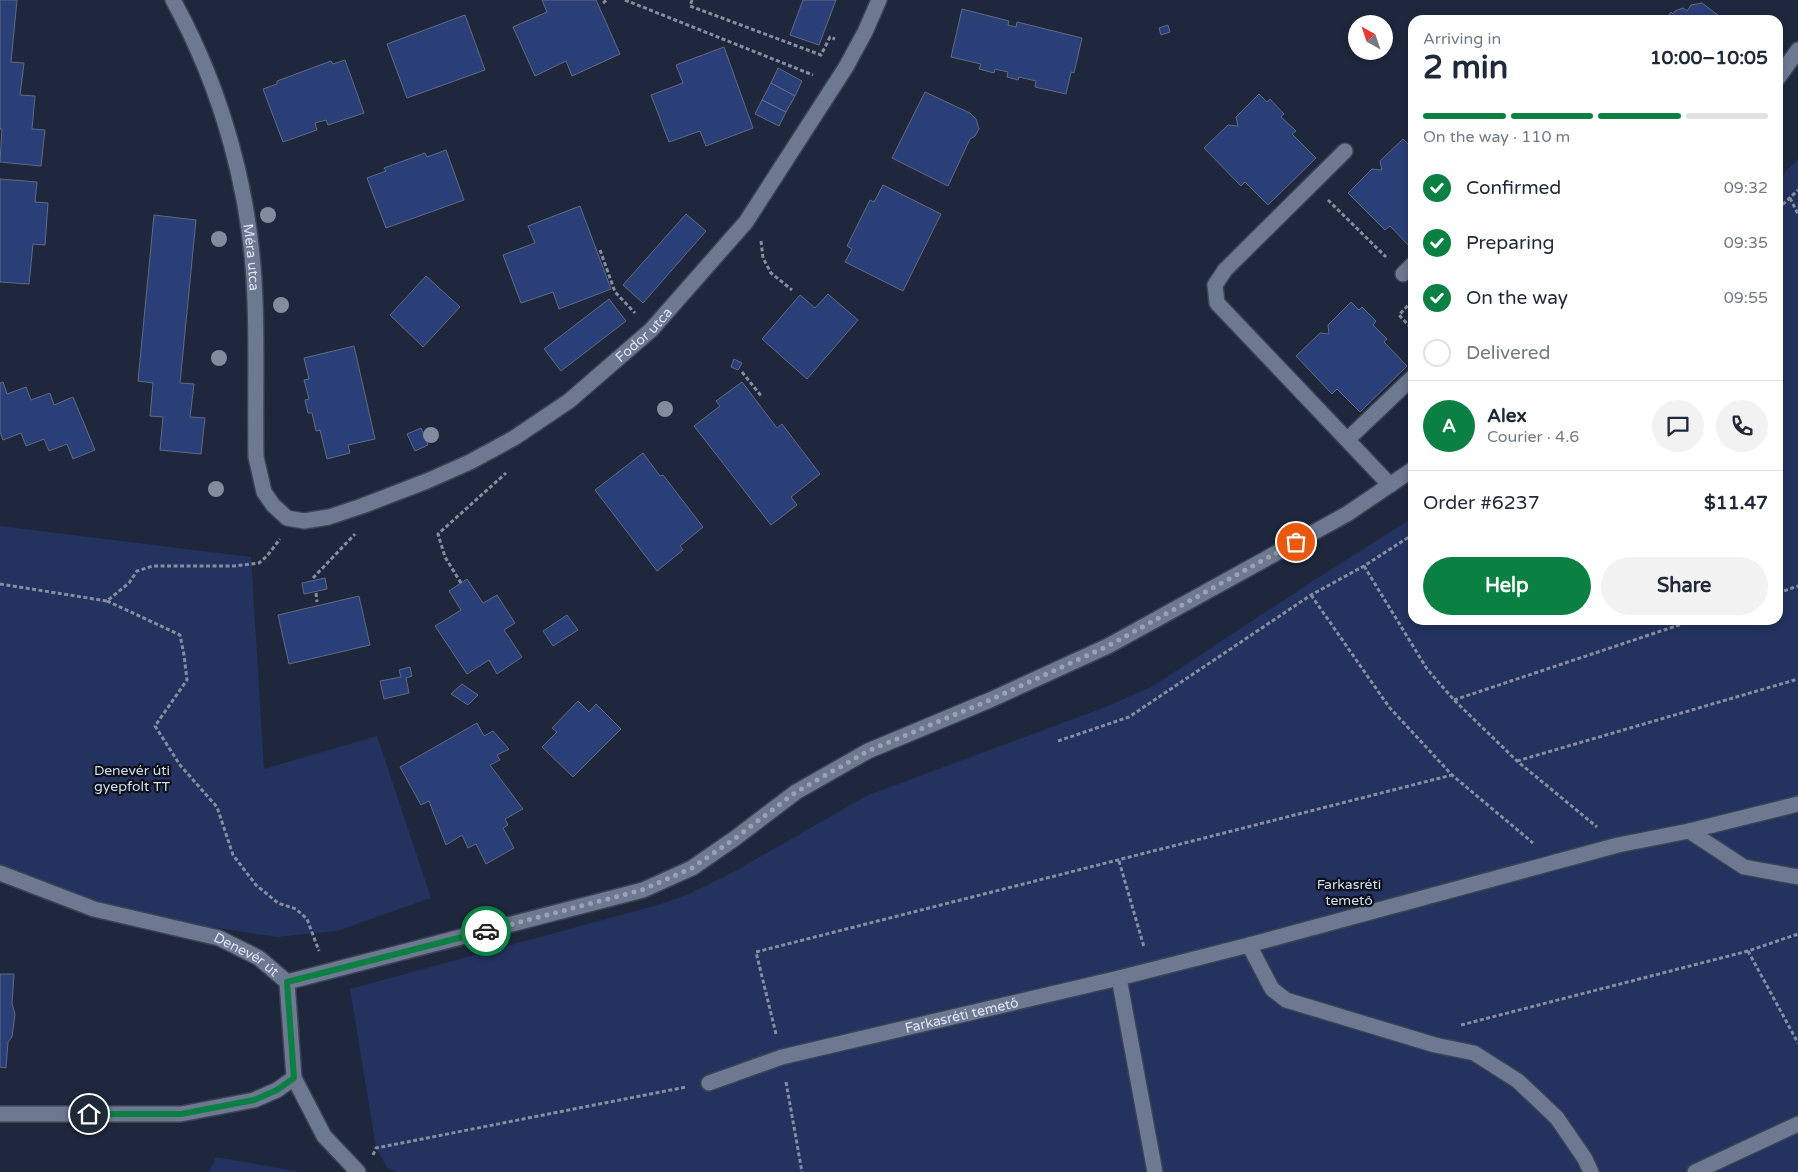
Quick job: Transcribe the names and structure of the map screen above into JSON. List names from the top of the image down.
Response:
{
  "streets": {
    "street": [
      "Méra utca",
      "Fodor utca",
      "Denevér út",
      "Farkasréti temető"
    ]
  },
  "crossings": [
    ["Méra utca", "Fodor utca"]
  ],
  "parks": ["Denevér úti gyepfolt TT", "Farkasréti temető"],
  "north": "top left",
  "page": {
    "heading": ["2 min", "Arriving in", "10:00–10:05"],
    "panel": [
      "Alex",
      "Courier · 4.6",
      "Order #6237",
      "$11.47"
    ],
    "bar": "On the way · 110 m",
    "list": [
      ["Confirmed", "09:32"],
      ["Preparing", "09:35"],
      ["On the way", "09:55"],
      "Delivered"
    ],
    "round": "A",
    "buttons": ["Help", "Share"]
  }
}
